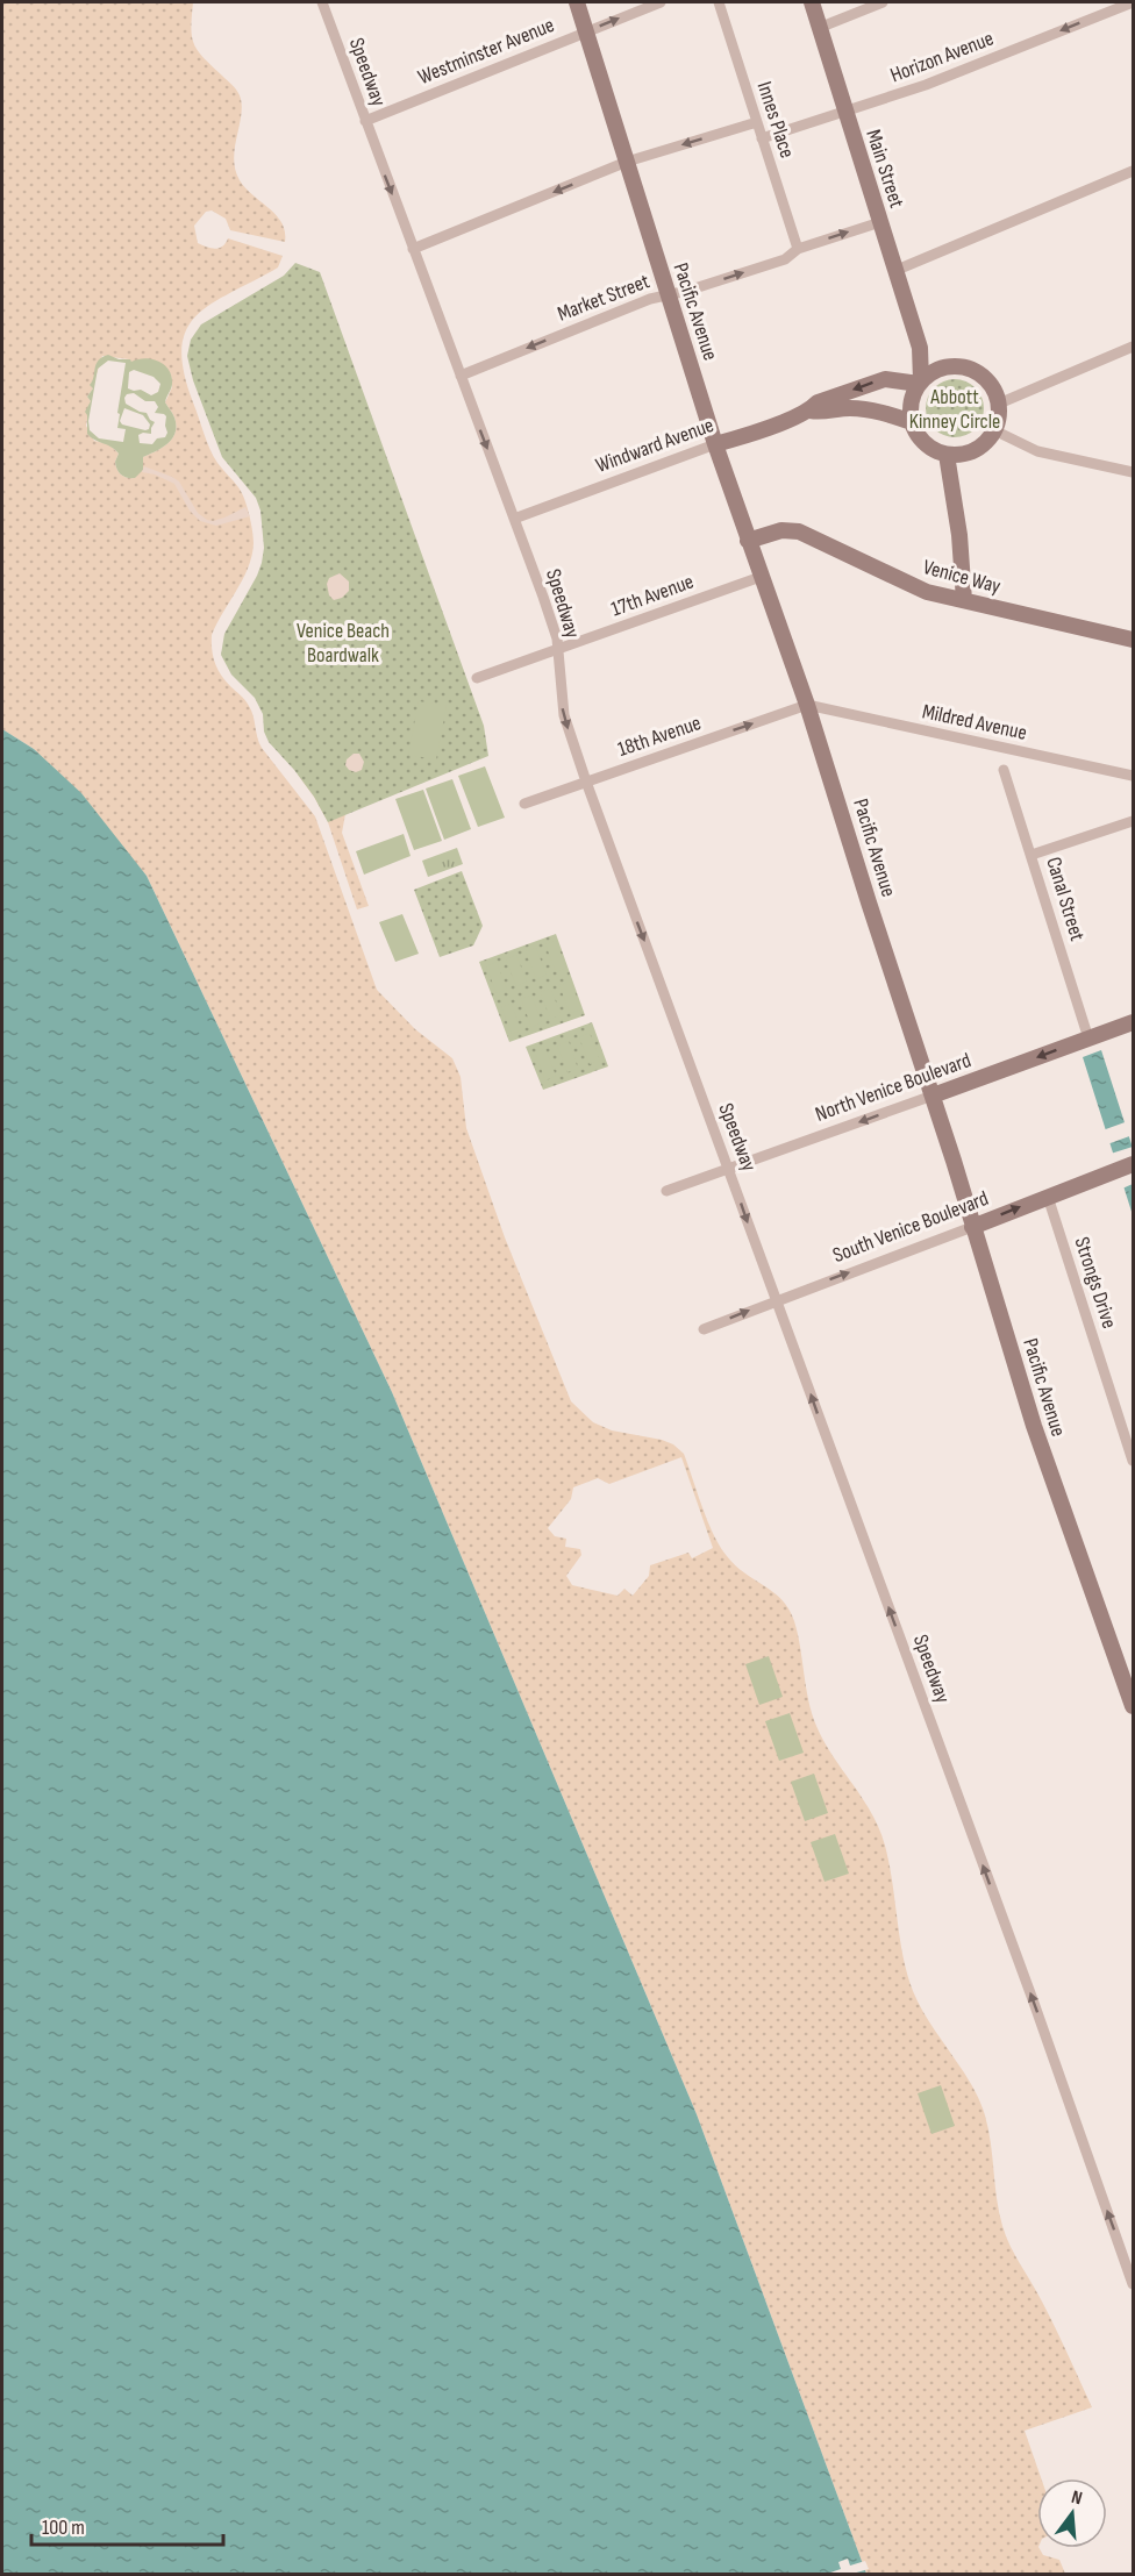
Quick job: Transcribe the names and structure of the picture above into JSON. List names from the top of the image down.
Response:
{
  "streets": {
    "main road": [
      "Main Street",
      "Pacific Avenue",
      "Windward Avenue",
      "Venice Way",
      "North Venice Boulevard",
      "South Venice Boulevard"
    ],
    "street": [
      "Westminster Avenue",
      "Horizon Avenue",
      "Speedway",
      "Innes Place",
      "Market Street",
      "17th Avenue",
      "Mildred Avenue",
      "18th Avenue",
      "Canal Street",
      "Strongs Drive"
    ]
  },
  "crossings": [
    ["Westminster Avenue", "Speedway"],
    ["Westminster Avenue", "Pacific Avenue"],
    ["Horizon Avenue", "Innes Place"],
    ["Horizon Avenue", "Main Street"],
    ["Speedway", "Market Street"],
    ["Speedway", "Windward Avenue"],
    ["Speedway", "17th Avenue"],
    ["Speedway", "18th Avenue"],
    ["Speedway", "North Venice Boulevard"],
    ["Speedway", "South Venice Boulevard"],
    ["Innes Place", "Market Street"],
    ["Main Street", "Market Street"],
    ["Main Street", "Windward Avenue"],
    ["Market Street", "Pacific Avenue"],
    ["Pacific Avenue", "Windward Avenue"],
    ["Pacific Avenue", "Venice Way"],
    ["Pacific Avenue", "17th Avenue"],
    ["Pacific Avenue", "Mildred Avenue"],
    ["Pacific Avenue", "18th Avenue"],
    ["Pacific Avenue", "North Venice Boulevard"],
    ["Pacific Avenue", "South Venice Boulevard"],
    ["Mildred Avenue", "18th Avenue"],
    ["Canal Street", "North Venice Boulevard"],
    ["South Venice Boulevard", "Strongs Drive"]
  ],
  "one_way": [
    "Horizon Avenue",
    "18th Avenue",
    "North Venice Boulevard",
    "South Venice Boulevard"
  ],
  "parks": ["Abbott Kinney Circle", "Venice Beach Boardwalk"],
  "scale_bar": "100 m",
  "north": "top"
}
